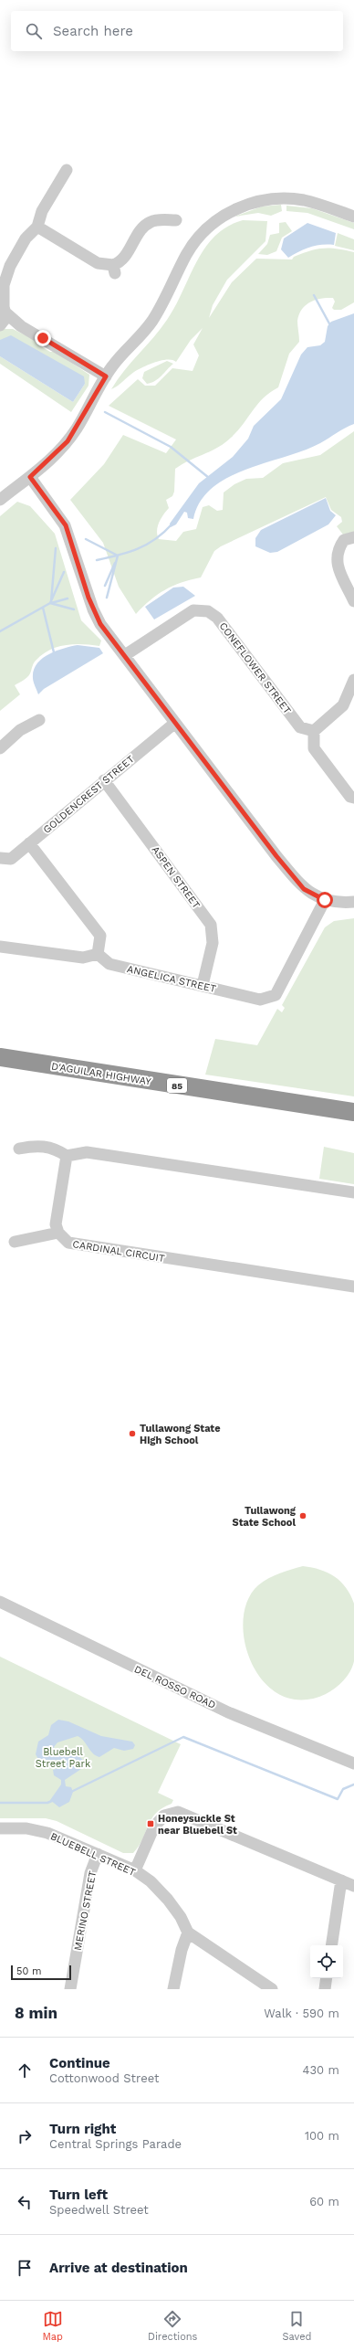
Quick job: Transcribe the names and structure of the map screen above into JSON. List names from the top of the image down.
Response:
{
  "streets": {
    "highway": ["D'AGUILAR HIGHWAY", "85"],
    "street": [
      "CONEFLOWER STREET",
      "GOLDENCREST STREET",
      "ASPEN STREET",
      "ANGELICA STREET",
      "CARDINAL CIRCUIT",
      "DEL ROSSO ROAD",
      "BLUEBELL STREET",
      "MERINO STREET"
    ]
  },
  "crossings": [
    ["GOLDENCREST STREET", "ASPEN STREET"],
    ["ASPEN STREET", "ANGELICA STREET"],
    ["BLUEBELL STREET", "MERINO STREET"]
  ],
  "parks": ["Bluebell Street Park"],
  "places": {
    "other": ["Tullawong State High School", "Tullawong State School"],
    "transit": ["Honeysuckle St near Bluebell St"]
  },
  "scale_bar": "50 m",
  "page": {
    "search": "Search here",
    "scale": "50 m",
    "heading": ["8 min", "Walk · 590 m"],
    "list": [
      ["Continue", "Cottonwood Street", "430 m"],
      ["Turn right", "Central Springs Parade", "100 m"],
      ["Turn left", "Speedwell Street", "60 m"],
      "Arrive at destination"
    ],
    "nav": ["Map", "Directions", "Saved"]
  }
}
